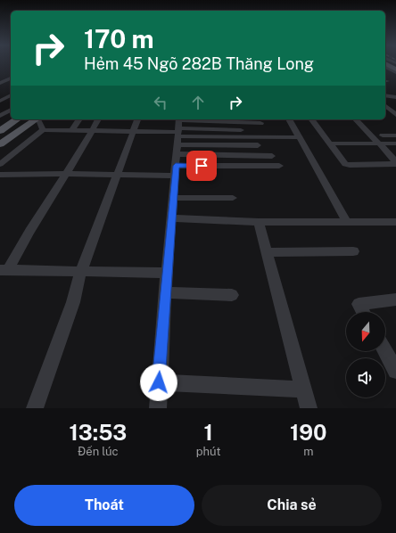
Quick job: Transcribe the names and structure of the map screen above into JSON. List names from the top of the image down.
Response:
{
  "north": "bottom",
  "page": {
    "turn": ["170 m", "Hẻm 45 Ngõ 282B Thăng Long"],
    "eta": [
      "13:53",
      "Đến lúc",
      "1",
      "phút",
      "190",
      "m"
    ],
    "buttons": ["Thoát", "Chia sẻ"]
  }
}
